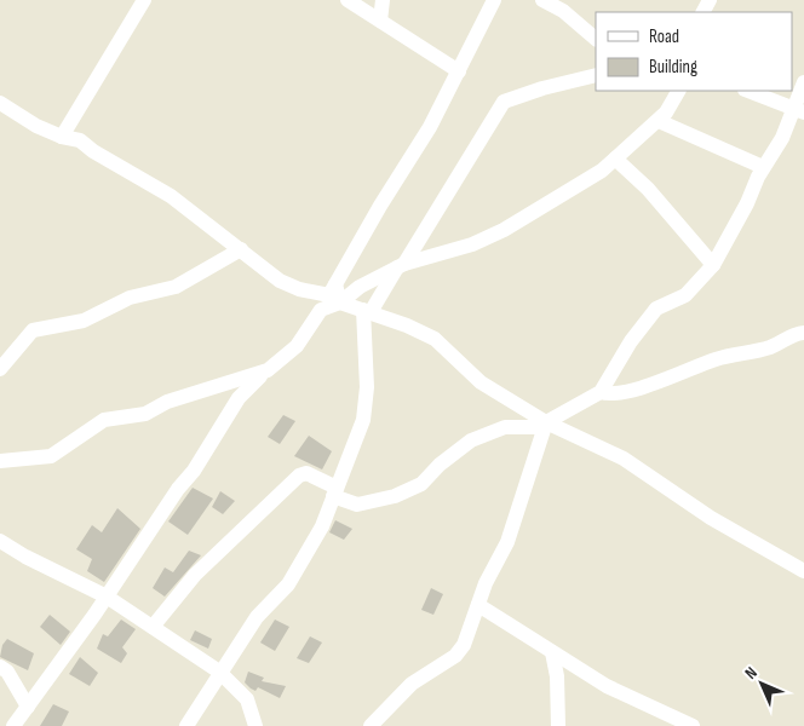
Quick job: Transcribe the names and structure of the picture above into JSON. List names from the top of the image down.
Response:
{
  "legend": ["Road", "Building"],
  "north": "top left"
}
